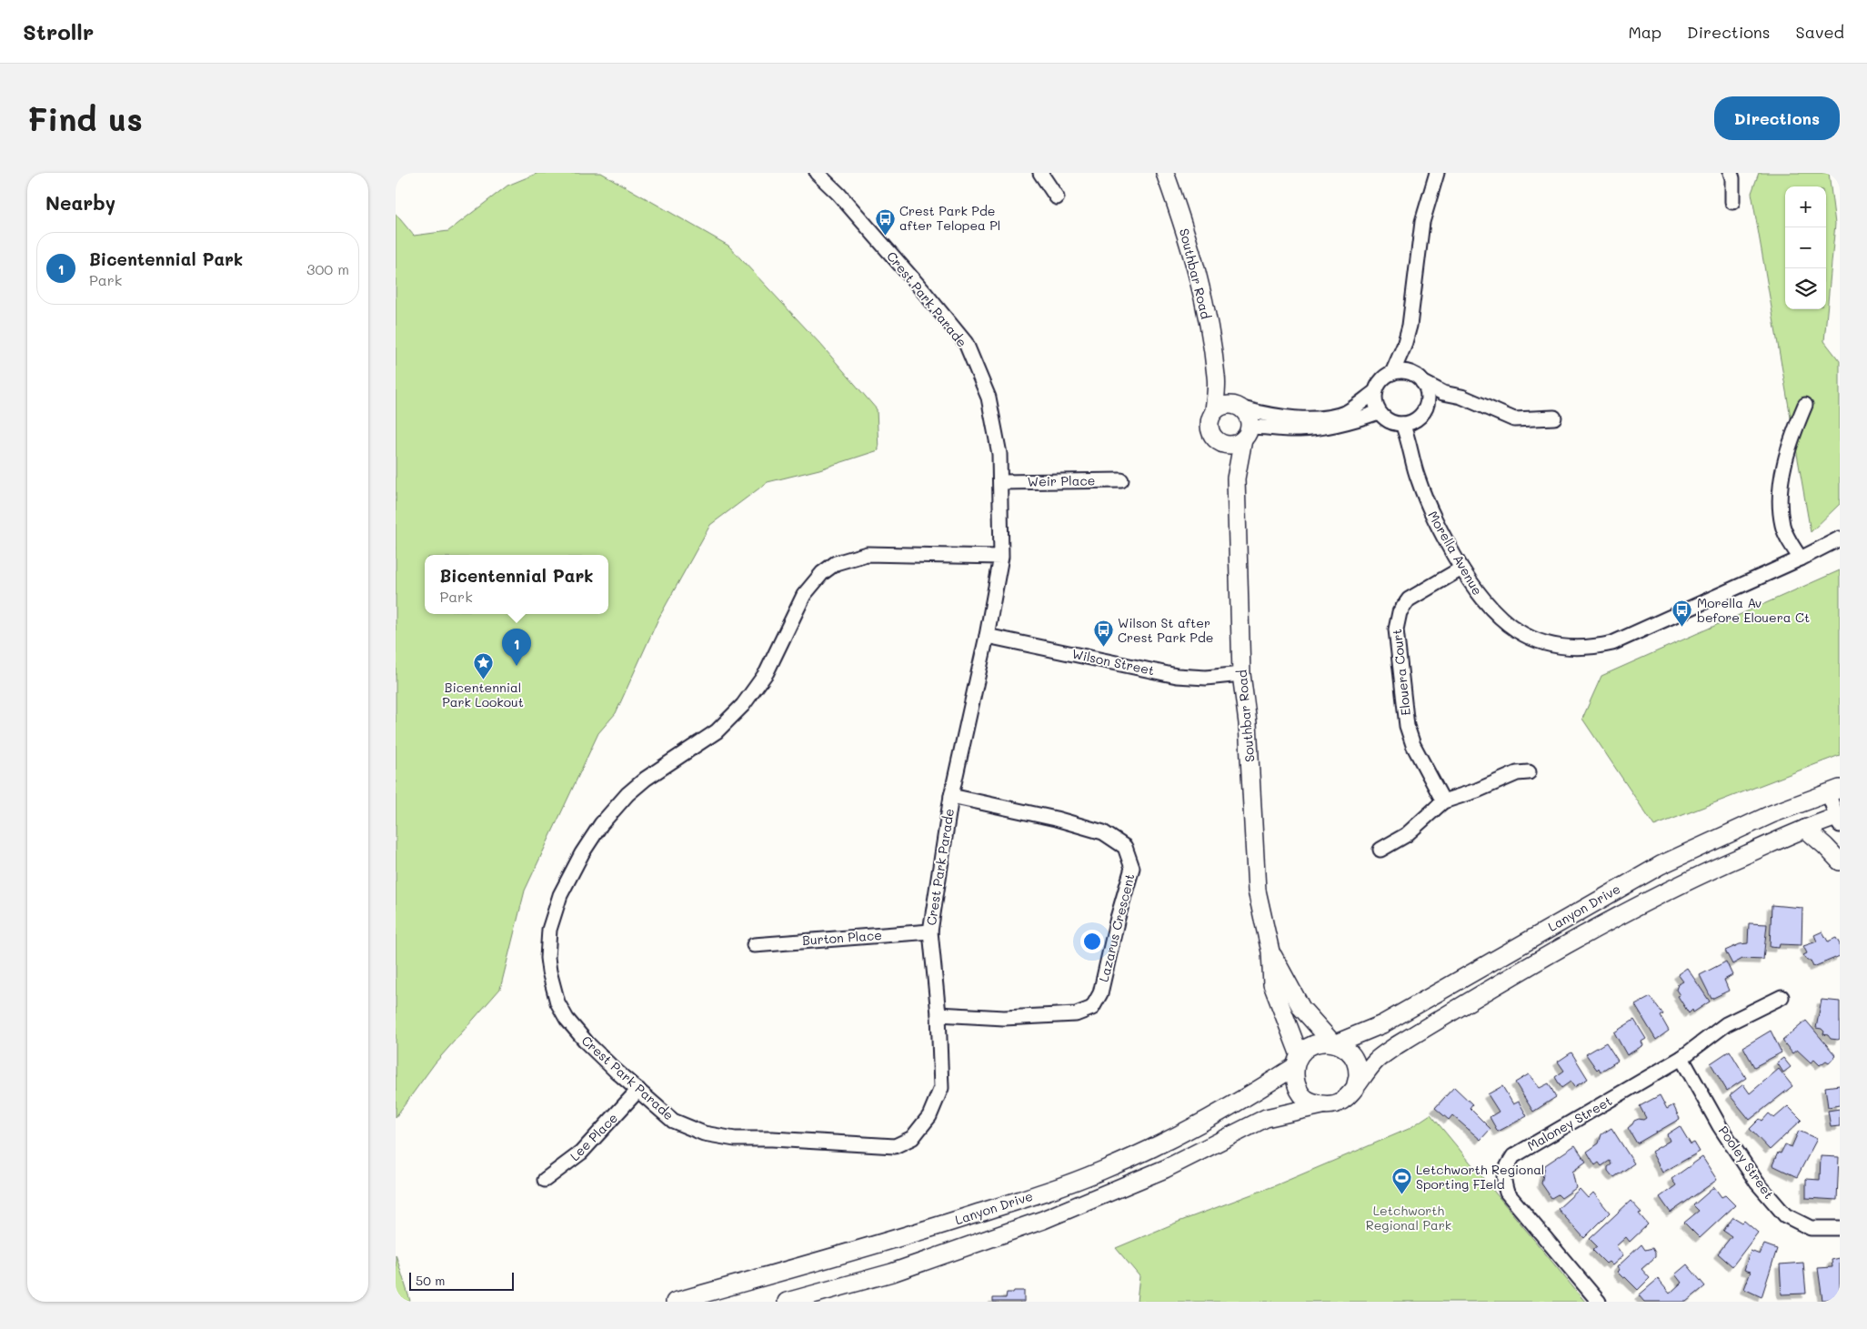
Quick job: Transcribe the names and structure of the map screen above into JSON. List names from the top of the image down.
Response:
{
  "streets": {
    "main road": ["Southbar Road", "Lanyon Drive"],
    "street": [
      "Crest Park Parade",
      "Weir Place",
      "Morella Avenue",
      "Wilson Street",
      "Elouera Court",
      "Lazarus Crescent",
      "Burton Place",
      "Maloney Street",
      "Lee Place",
      "Pooley Street"
    ]
  },
  "crossings": [
    ["Southbar Road", "Wilson Street"],
    ["Southbar Road", "Lanyon Drive"],
    ["Crest Park Parade", "Weir Place"],
    ["Crest Park Parade", "Wilson Street"],
    ["Crest Park Parade", "Lazarus Crescent"],
    ["Crest Park Parade", "Burton Place"],
    ["Crest Park Parade", "Lee Place"],
    ["Morella Avenue", "Elouera Court"],
    ["Maloney Street", "Pooley Street"]
  ],
  "parks": ["Letchworth Regional Park"],
  "places": {
    "bus stop": ["Crest Park Pde after Telopea Pl", "Morella Av before Elouera Ct", "Wilson St after Crest Park Pde"],
    "place": ["Bicentennial Park Lookout"],
    "sports": ["Letchworth Regional Sporting FIeld"]
  },
  "scale_bar": "50 m",
  "page": {
    "header": "Strollr",
    "nav": ["Map", "Directions", "Saved"],
    "buttons": "Directions",
    "title": "Find us",
    "heading": "Nearby",
    "map_buttons": ["+", "−"],
    "list": [
      {
        "mark": "1",
        "name": "Bicentennial Park",
        "note": "Park",
        "value": "300 m"
      }
    ],
    "popup": ["Bicentennial Park", "Park"],
    "pins": "1",
    "scale": "50 m"
  }
}
